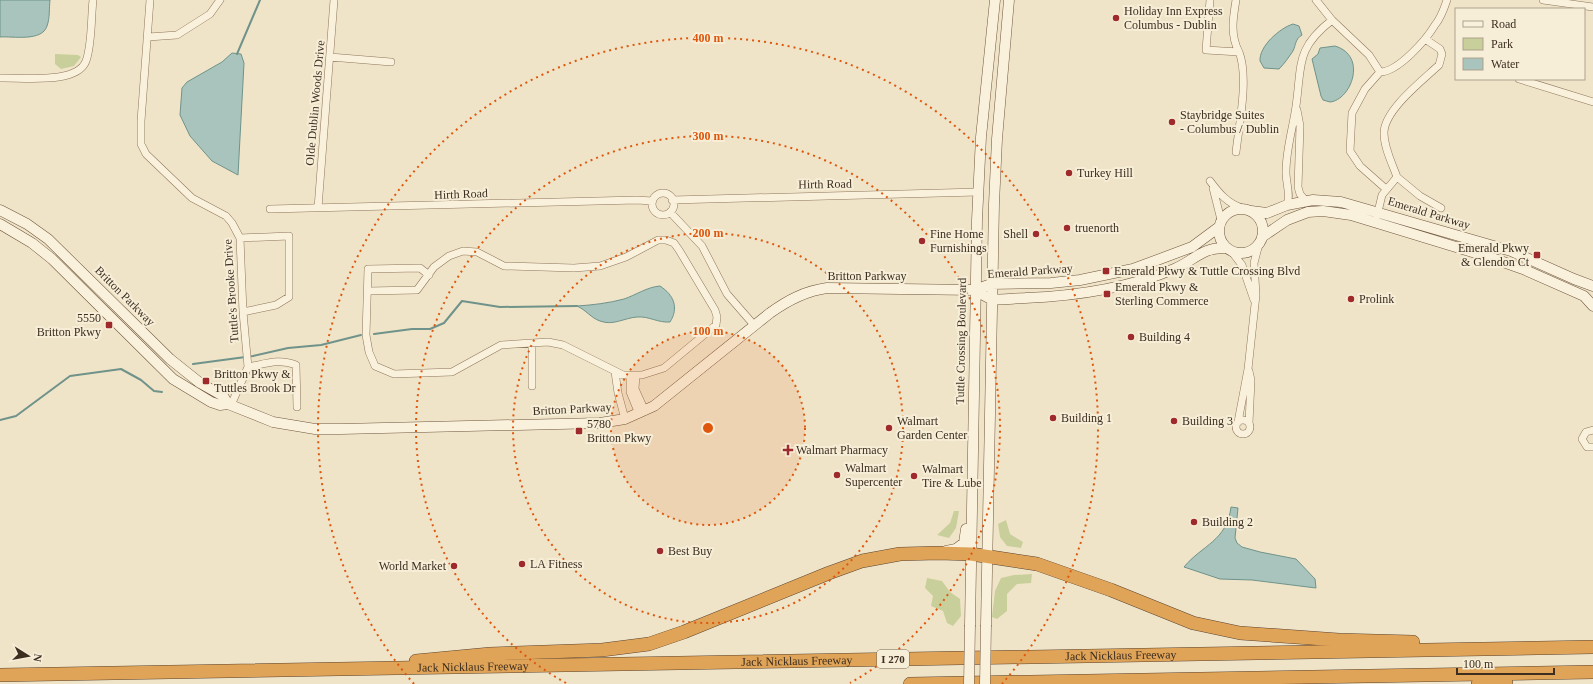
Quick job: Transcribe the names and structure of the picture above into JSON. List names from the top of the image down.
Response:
{
  "streets": {
    "highway": ["Jack Nicklaus Freeway", "I 270"],
    "main road": ["Emerald Parkway", "Britton Parkway", "Tuttle Crossing Boulevard"],
    "street": ["Olde Dublin Woods Drive", "Hirth Road", "Tuttle's Brooke Drive"]
  },
  "crossings": [
    ["Olde Dublin Woods Drive", "Hirth Road"],
    ["Hirth Road", "Tuttle Crossing Boulevard"],
    ["Emerald Parkway", "Britton Parkway"],
    ["Emerald Parkway", "Tuttle Crossing Boulevard"],
    ["Britton Parkway", "Tuttle's Brooke Drive"],
    ["Britton Parkway", "Tuttle Crossing Boulevard"]
  ],
  "places": {
    "other": [
      "Holiday Inn Express Columbus - Dublin",
      "Staybridge Suites - Columbus / Dublin",
      "Turkey Hill",
      "truenorth",
      "Shell",
      "Fine Home Furnishings",
      "Prolink",
      "Building 4",
      "Building 1",
      "Building 3",
      "Walmart Garden Center",
      "Walmart Supercenter",
      "Walmart Tire & Lube",
      "Building 2",
      "Best Buy",
      "LA Fitness",
      "World Market"
    ],
    "transit": [
      "Emerald Pkwy & Glendon Ct",
      "Emerald Pkwy & Tuttle Crossing Blvd",
      "Emerald Pkwy & Sterling Commerce",
      "5550 Britton Pkwy",
      "Britton Pkwy & Tuttles Brook Dr",
      "5780 Britton Pkwy"
    ],
    "health": ["Walmart Pharmacy"]
  },
  "legend": ["Road", "Park", "Water"],
  "scale_bar": "100 m",
  "north": "right",
  "rings": [
    "400 m",
    "300 m",
    "200 m",
    "100 m"
  ]
}
